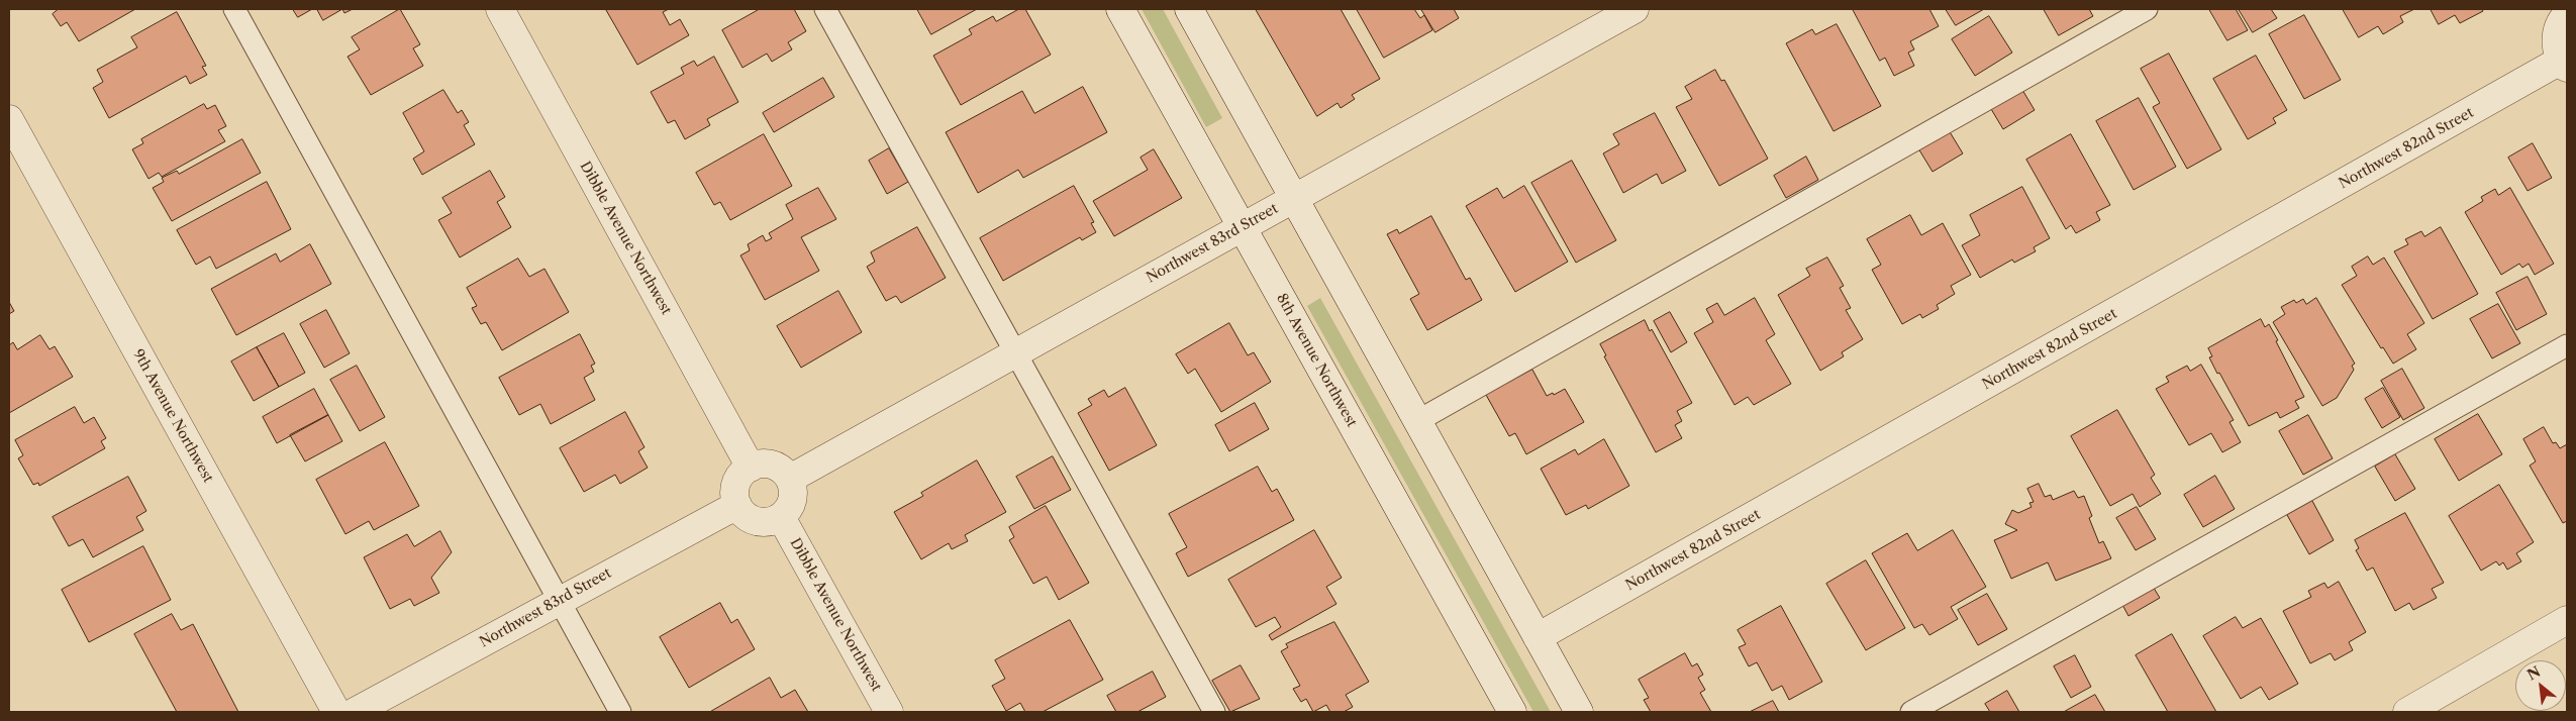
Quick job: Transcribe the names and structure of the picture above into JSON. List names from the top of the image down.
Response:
{
  "streets": {
    "street": [
      "Northwest 82nd Street",
      "Dibble Avenue Northwest",
      "Northwest 83rd Street",
      "8th Avenue Northwest",
      "9th Avenue Northwest"
    ]
  },
  "crossings": [
    ["Dibble Avenue Northwest", "Northwest 83rd Street"],
    ["Northwest 83rd Street", "8th Avenue Northwest"]
  ],
  "north": "top left"
}
